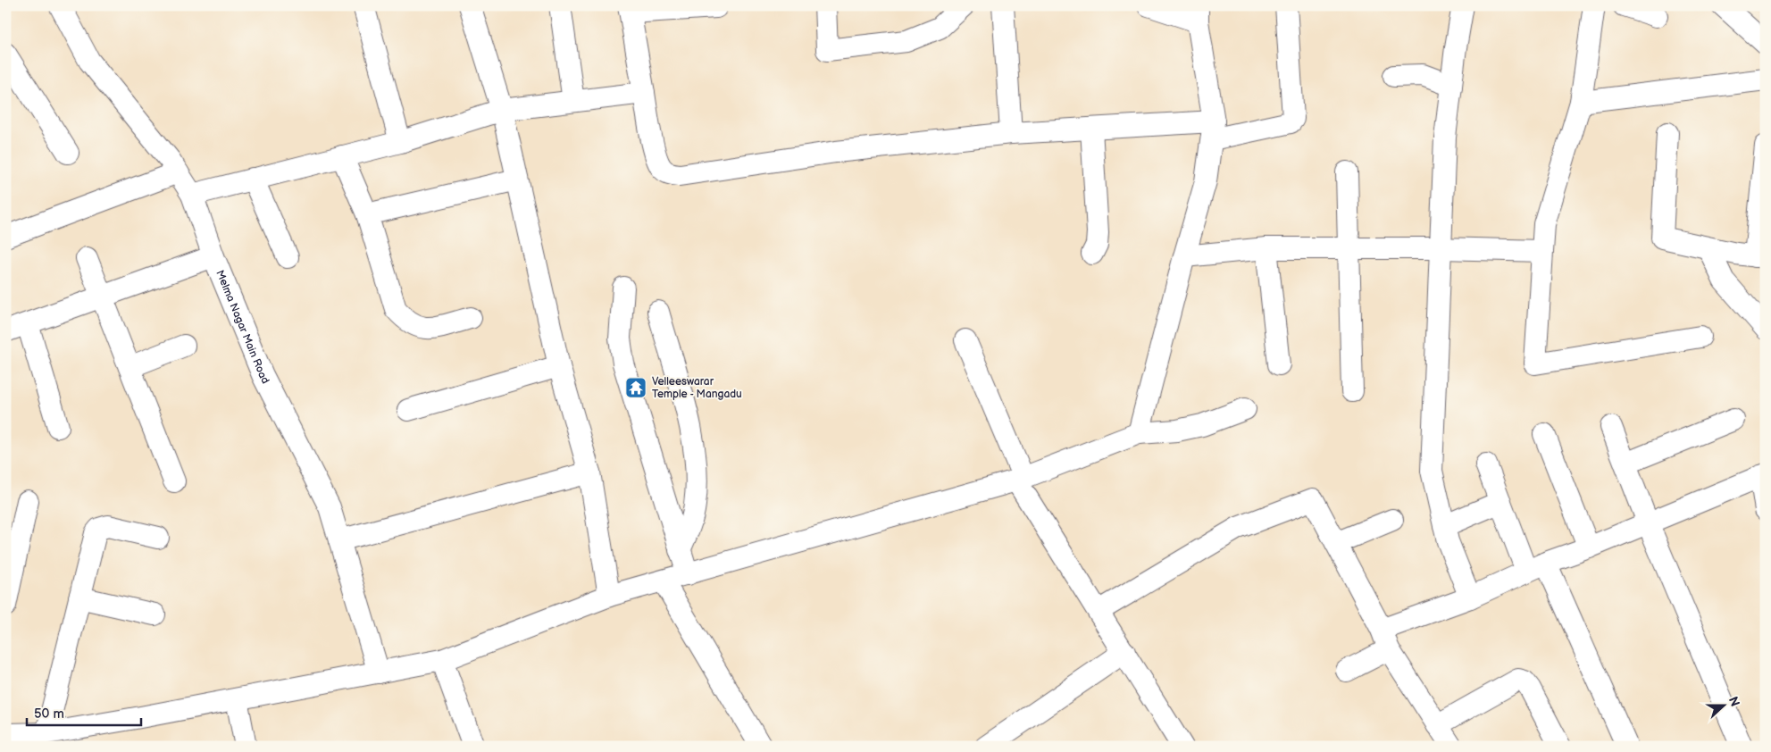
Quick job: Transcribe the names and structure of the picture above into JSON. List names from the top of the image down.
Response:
{
  "streets": {
    "street": ["Melma Nagar Main Road"]
  },
  "places": {
    "temple": ["Velleeswarar Temple - Mangadu"]
  },
  "scale_bar": "50 m",
  "north": "right"
}
